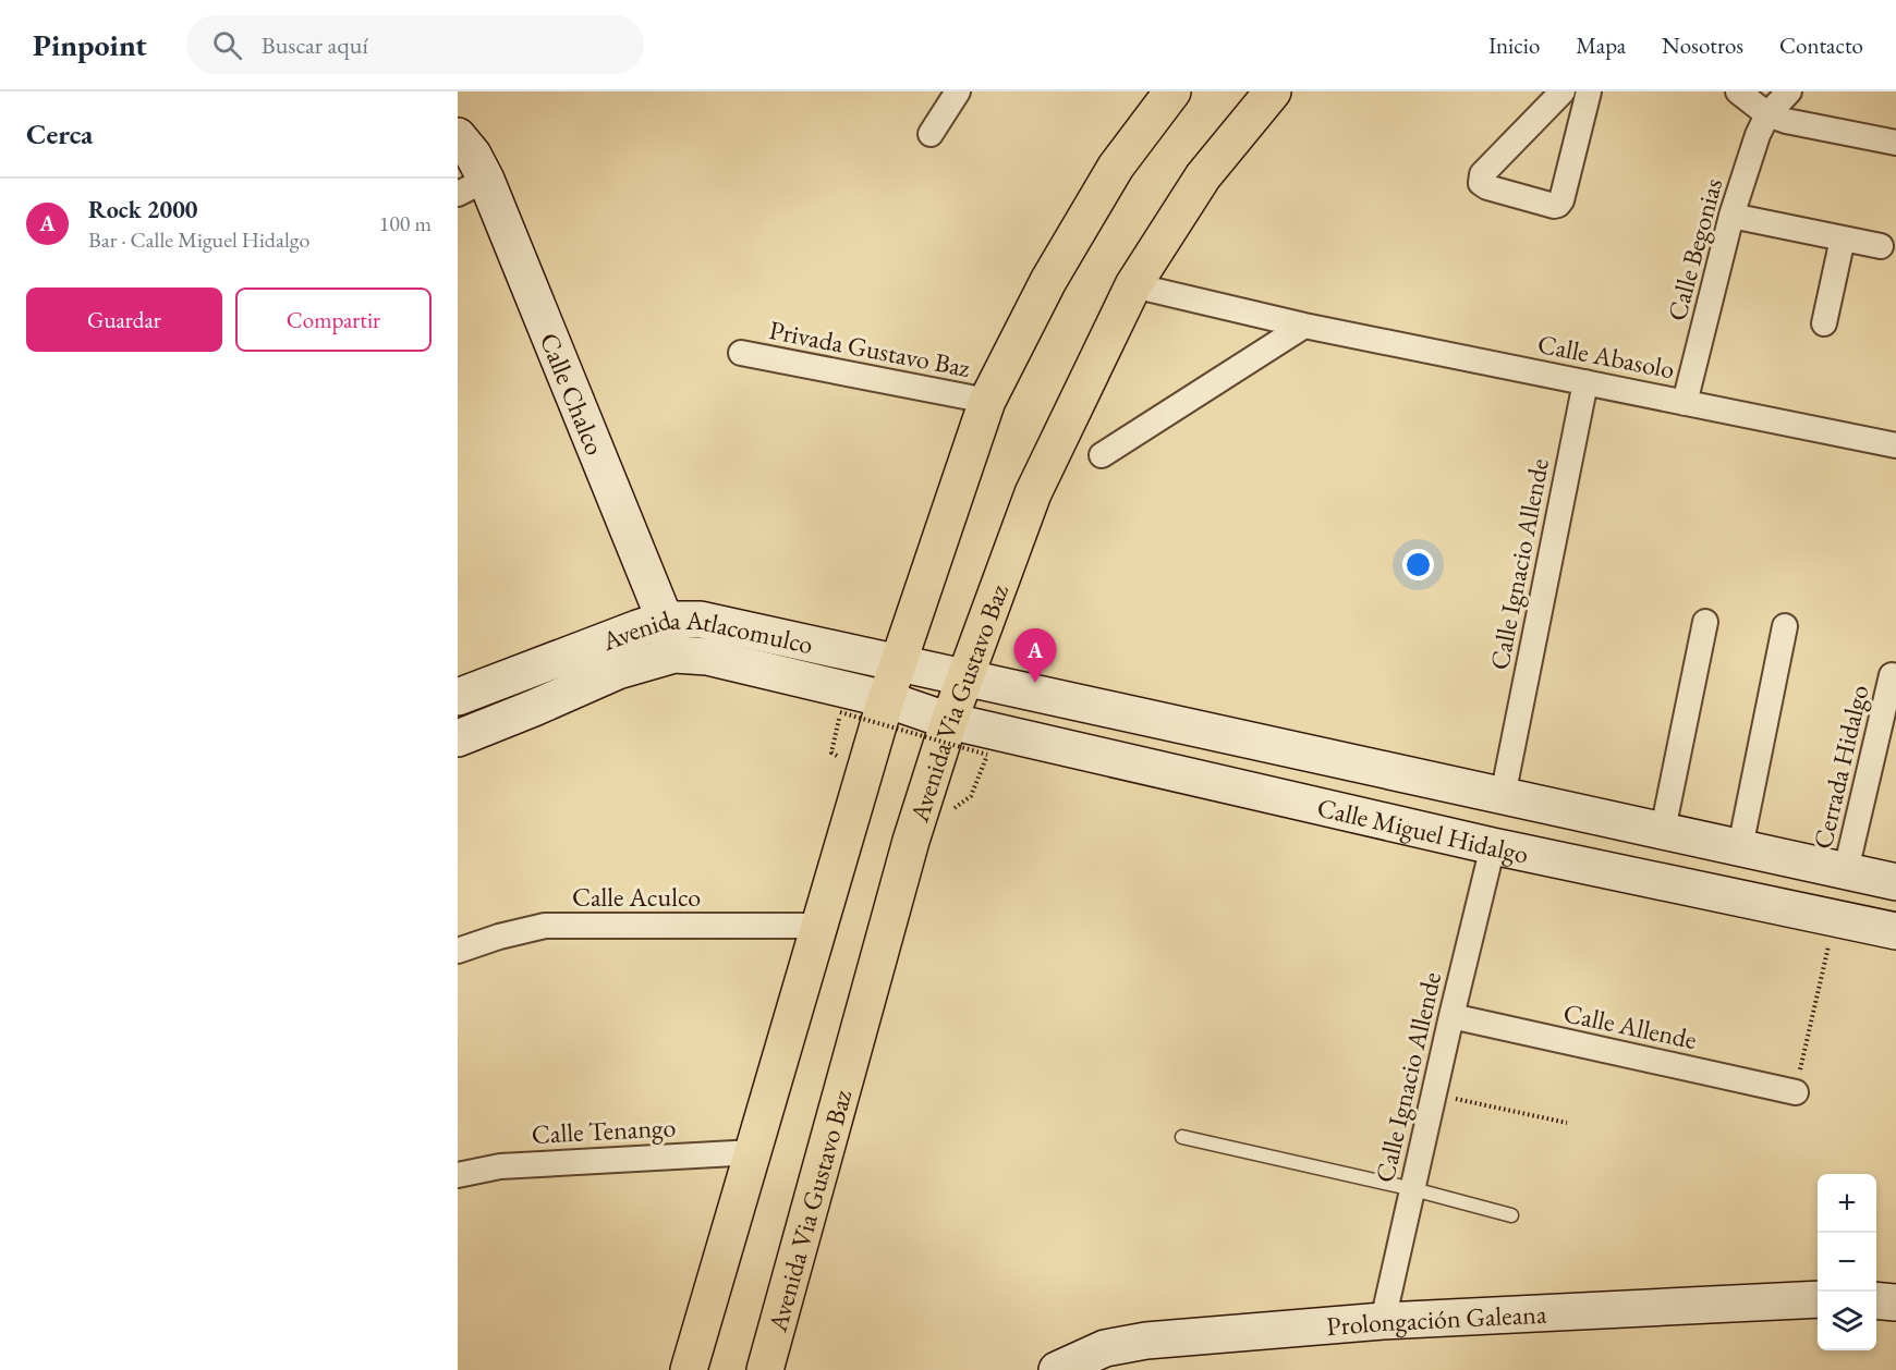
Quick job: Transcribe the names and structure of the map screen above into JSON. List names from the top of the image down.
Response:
{
  "streets": {
    "main road": [
      "Calle Chalco",
      "Avenida Atlacomulco",
      "Avenida Via Gustavo Baz",
      "Calle Miguel Hidalgo",
      "Prolongación Galeana"
    ],
    "street": [
      "Calle Begonias",
      "Privada Gustavo Baz",
      "Calle Abasolo",
      "Calle Ignacio Allende",
      "Cerrada Hidalgo",
      "Calle Aculco",
      "Calle Allende",
      "Calle Tenango"
    ]
  },
  "crossings": [
    ["Calle Begonias", "Calle Abasolo"],
    ["Calle Abasolo", "Calle Ignacio Allende"],
    ["Calle Abasolo", "Avenida Via Gustavo Baz"],
    ["Calle Chalco", "Avenida Atlacomulco"],
    ["Calle Ignacio Allende", "Calle Miguel Hidalgo"],
    ["Calle Ignacio Allende", "Calle Allende"],
    ["Calle Ignacio Allende", "Prolongación Galeana"],
    ["Avenida Atlacomulco", "Avenida Via Gustavo Baz"],
    ["Avenida Atlacomulco", "Calle Miguel Hidalgo"],
    ["Avenida Via Gustavo Baz", "Calle Miguel Hidalgo"],
    ["Cerrada Hidalgo", "Calle Miguel Hidalgo"]
  ],
  "page": {
    "header": "Pinpoint",
    "search": "Buscar aquí",
    "nav": [
      "Inicio",
      "Mapa",
      "Nosotros",
      "Contacto"
    ],
    "heading": "Cerca",
    "list": [
      {
        "mark": "A",
        "name": "Rock 2000",
        "note": "Bar · Calle Miguel Hidalgo",
        "value": "100 m"
      }
    ],
    "buttons": ["Guardar", "Compartir"],
    "pins": "A",
    "map_buttons": ["+", "−"]
  }
}
